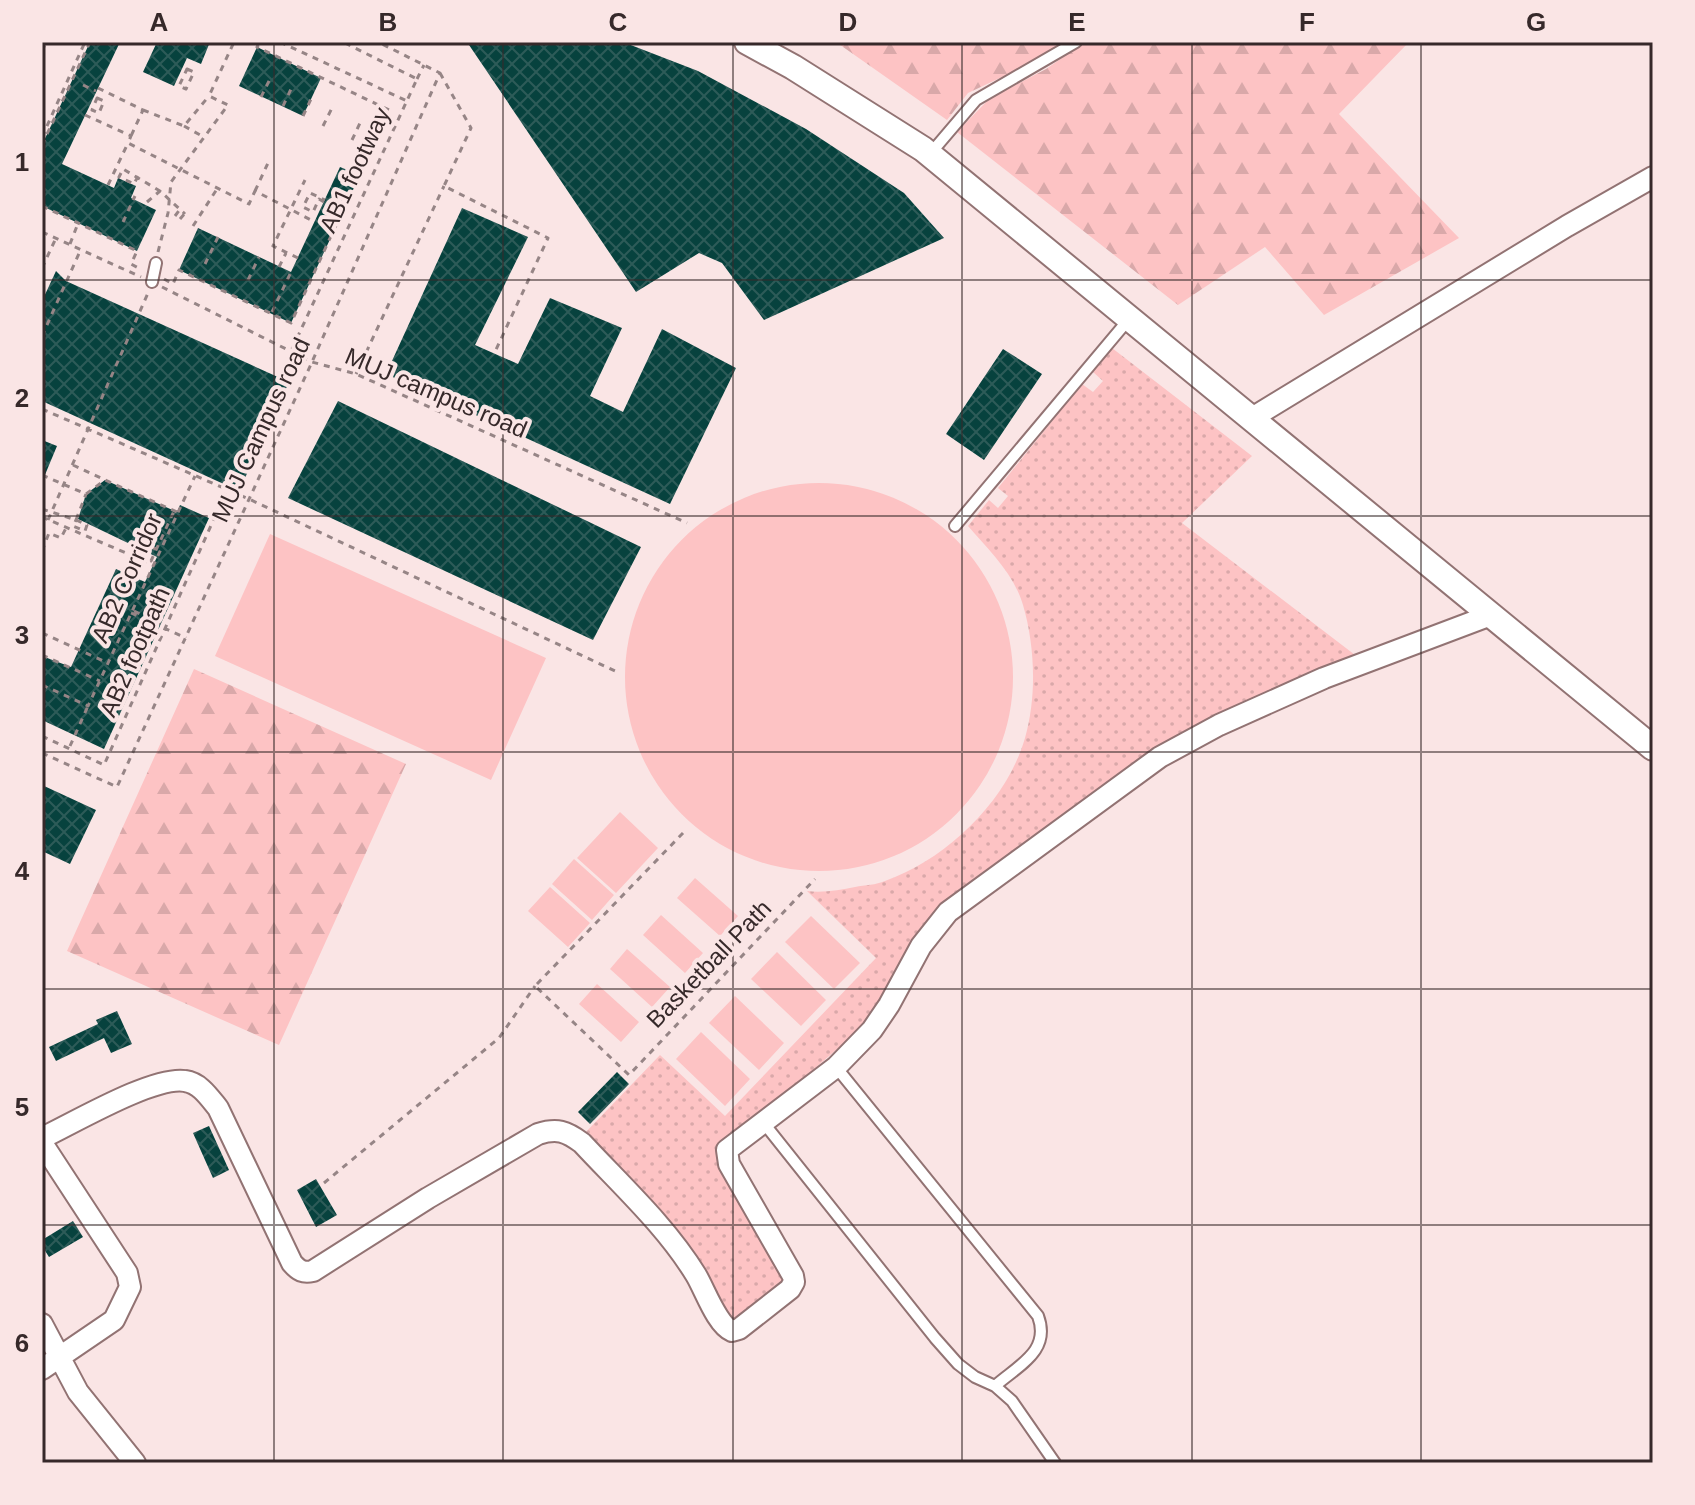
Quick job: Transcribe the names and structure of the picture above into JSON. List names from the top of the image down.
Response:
{
  "streets": {
    "path": [
      "AB1 footway",
      "MUJ campus road",
      "MUJ Campus road",
      "AB2 Corridor",
      "AB2 footpath",
      "Basketball Path"
    ]
  },
  "crossings": [
    ["AB1 footway", "MUJ campus road"],
    ["MUJ campus road", "MUJ Campus road"],
    ["MUJ campus road", "AB2 footpath"],
    ["AB2 Corridor", "AB2 footpath"]
  ],
  "grid": {
    "columns": [
      "A",
      "B",
      "C",
      "D",
      "E",
      "F",
      "G"
    ],
    "rows": [
      "1",
      "2",
      "3",
      "4",
      "5",
      "6"
    ]
  }
}
